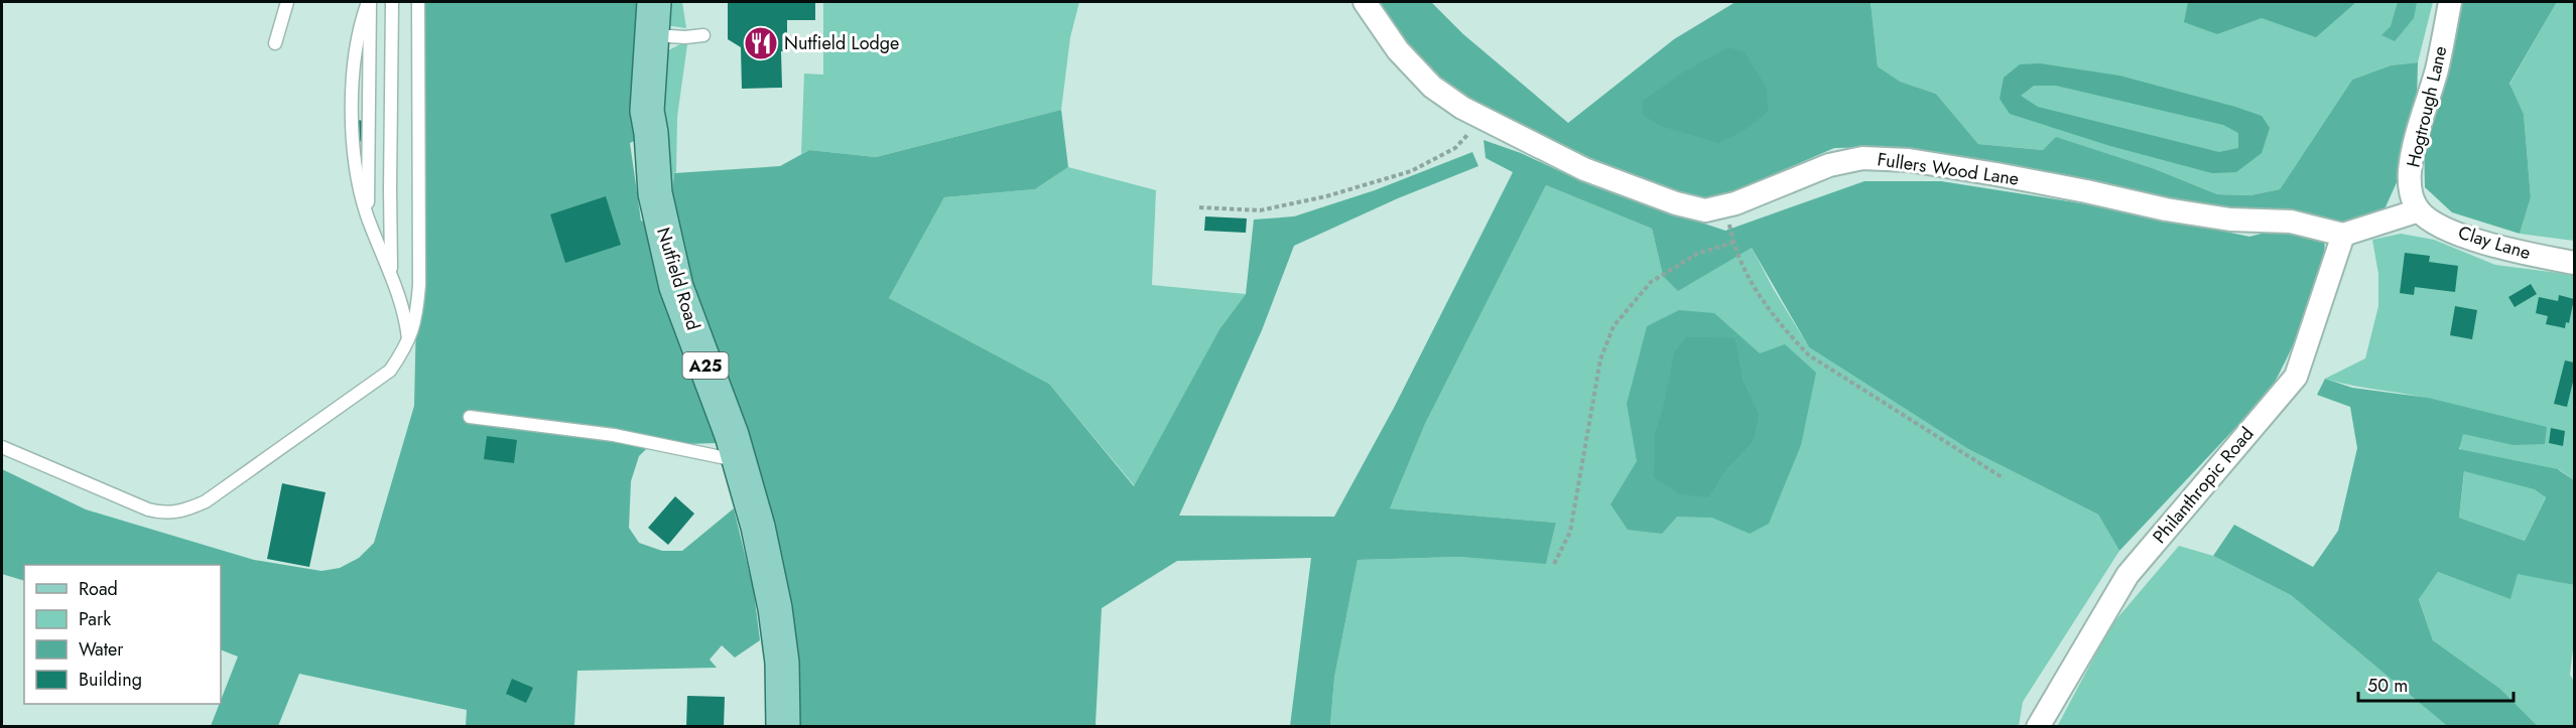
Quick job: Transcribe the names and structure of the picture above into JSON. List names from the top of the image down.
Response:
{
  "streets": {
    "main road": ["Nutfield Road", "A25"],
    "street": [
      "Hogtrough Lane",
      "Fullers Wood Lane",
      "Clay Lane",
      "Philanthropic Road"
    ]
  },
  "crossings": [
    ["Hogtrough Lane", "Clay Lane"],
    ["Fullers Wood Lane", "Philanthropic Road"]
  ],
  "places": {
    "restaurant": ["Nutfield Lodge"]
  },
  "legend": [
    "Road",
    "Park",
    "Water",
    "Building"
  ],
  "scale_bar": "50 m"
}
